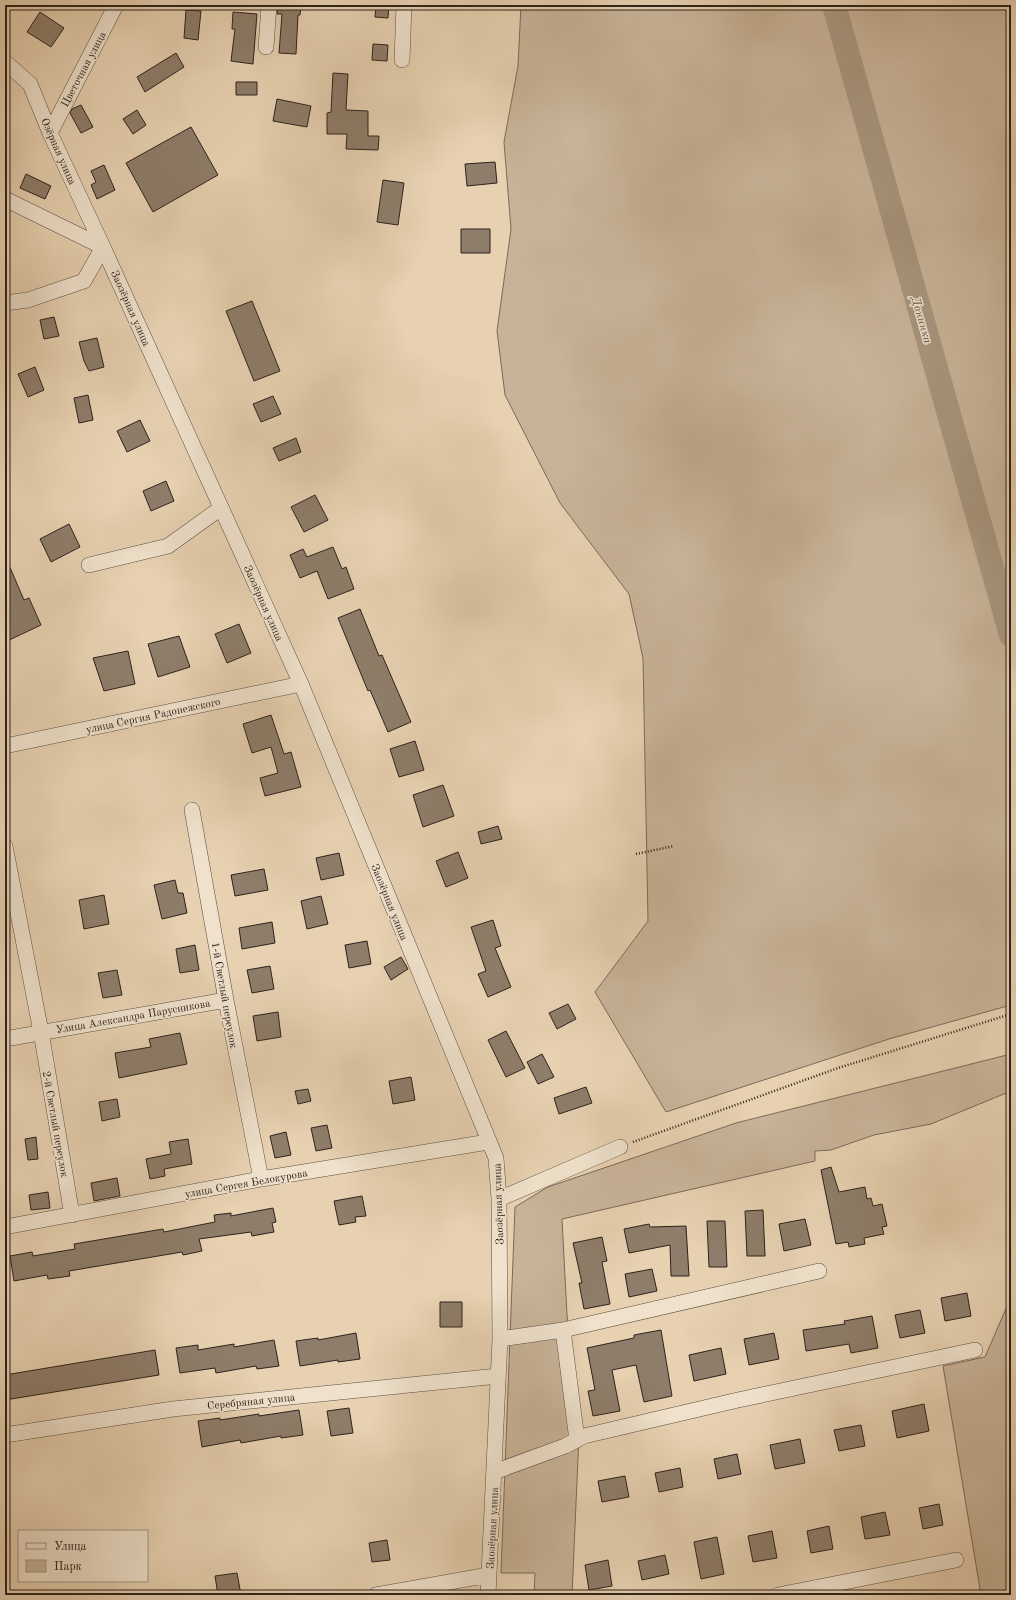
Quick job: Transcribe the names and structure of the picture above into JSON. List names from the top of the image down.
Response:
{
  "streets": {
    "street": [
      "Цветочная улица",
      "Озёрная улица",
      "Заозёрная улица",
      "улица Сергия Радонежского",
      "1-й Светлый переулок",
      "Улица Александра Парусникова",
      "2-й Светлый переулок",
      "улица Сергея Белокурова",
      "Серебряная улица"
    ]
  },
  "crossings": [
    ["Цветочная улица", "Озёрная улица"],
    ["Озёрная улица", "Заозёрная улица"],
    ["Заозёрная улица", "улица Сергия Радонежского"],
    ["Заозёрная улица", "улица Сергея Белокурова"],
    ["Заозёрная улица", "Серебряная улица"],
    ["1-й Светлый переулок", "Улица Александра Парусникова"],
    ["1-й Светлый переулок", "улица Сергея Белокурова"],
    ["Улица Александра Парусникова", "2-й Светлый переулок"],
    ["2-й Светлый переулок", "улица Сергея Белокурова"]
  ],
  "water": ["Донинка"],
  "legend": ["Улица", "Парк"]
}
